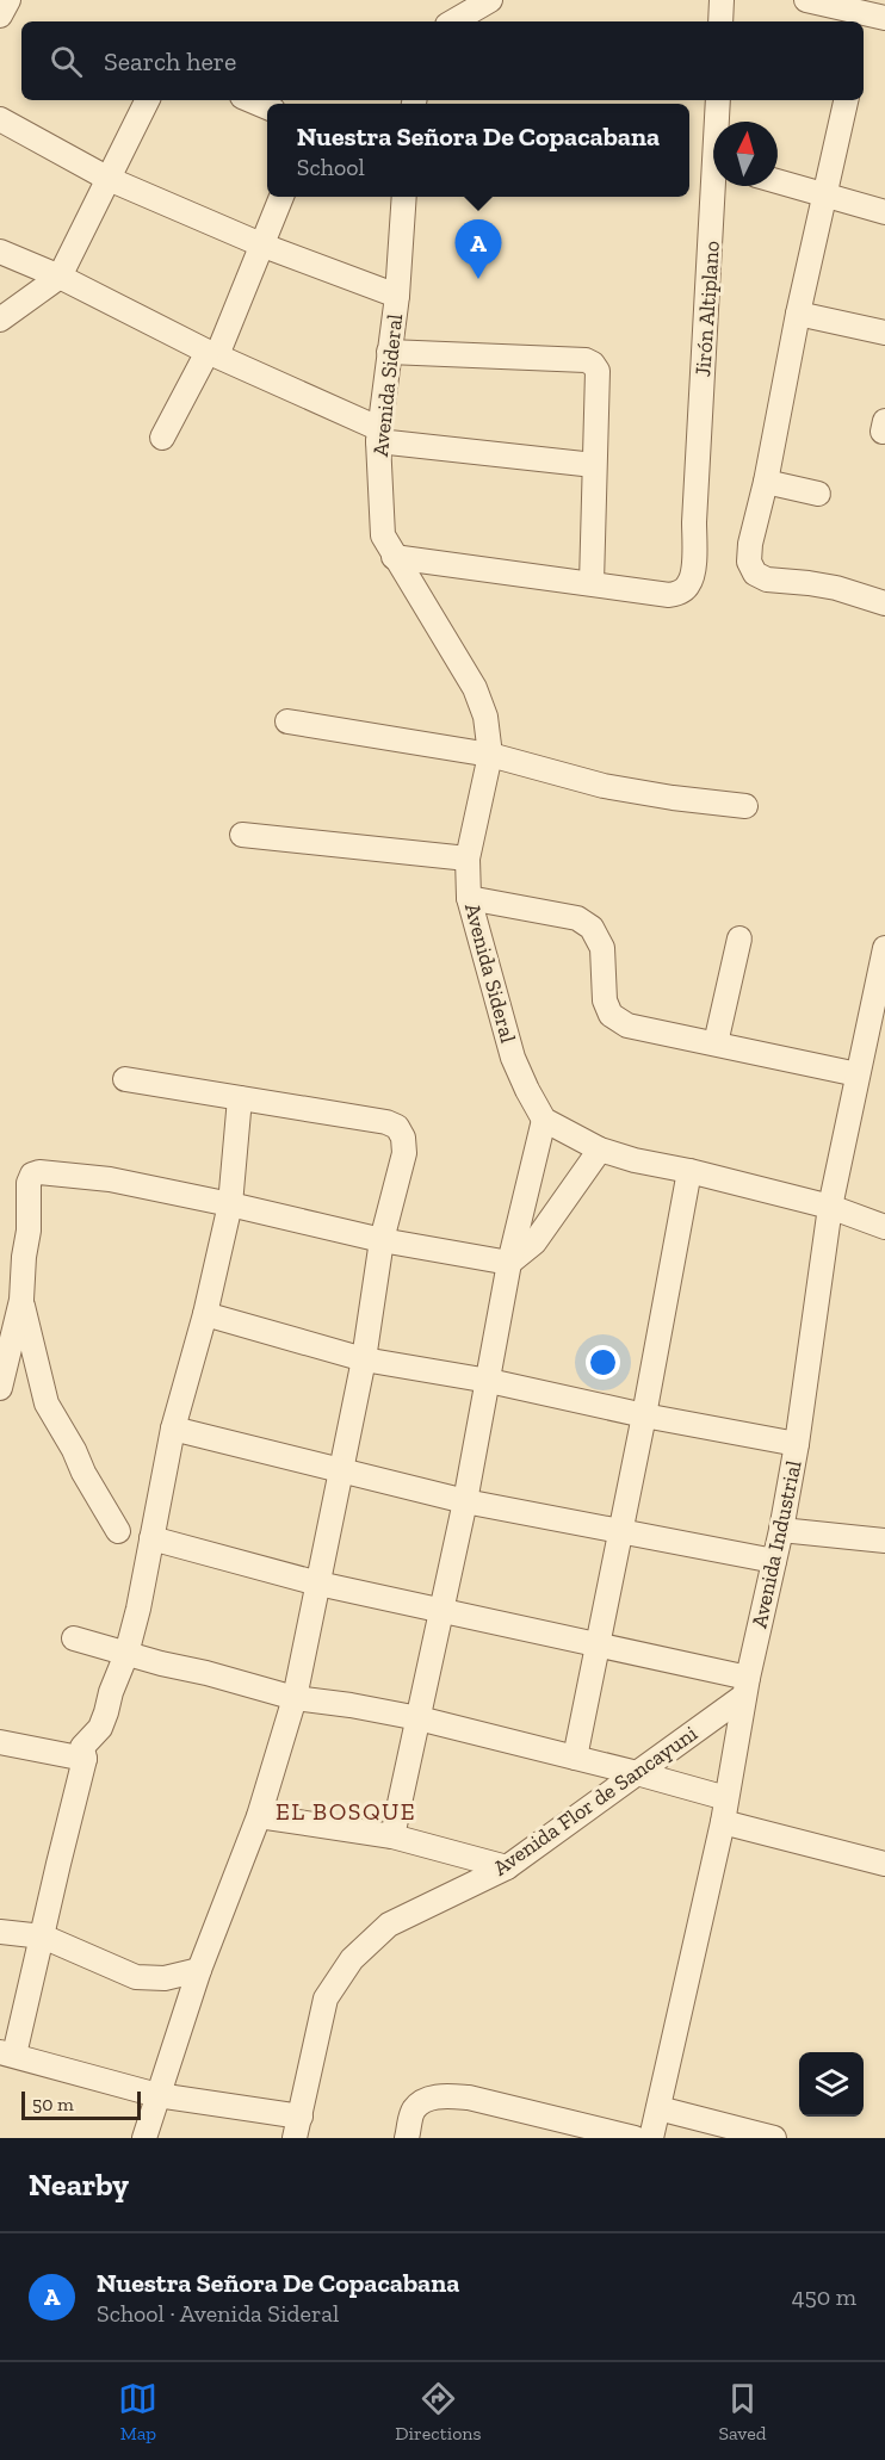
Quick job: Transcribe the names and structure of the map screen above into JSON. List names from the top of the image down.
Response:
{
  "streets": {
    "street": [
      "Jirón Altiplano",
      "Avenida Sideral",
      "Avenida Industrial",
      "Avenida Flor de Sancayuni"
    ]
  },
  "crossings": [
    ["Avenida Industrial", "Avenida Flor de Sancayuni"]
  ],
  "districts": ["EL BOSQUE"],
  "scale_bar": "50 m",
  "north": "top",
  "page": {
    "search": "Search here",
    "popup": ["Nuestra Señora De Copacabana", "School"],
    "pins": "A",
    "scale": "50 m",
    "heading": "Nearby",
    "list": [
      {
        "mark": "A",
        "name": "Nuestra Señora De Copacabana",
        "note": "School · Avenida Sideral",
        "value": "450 m"
      }
    ],
    "nav": ["Map", "Directions", "Saved"]
  }
}
